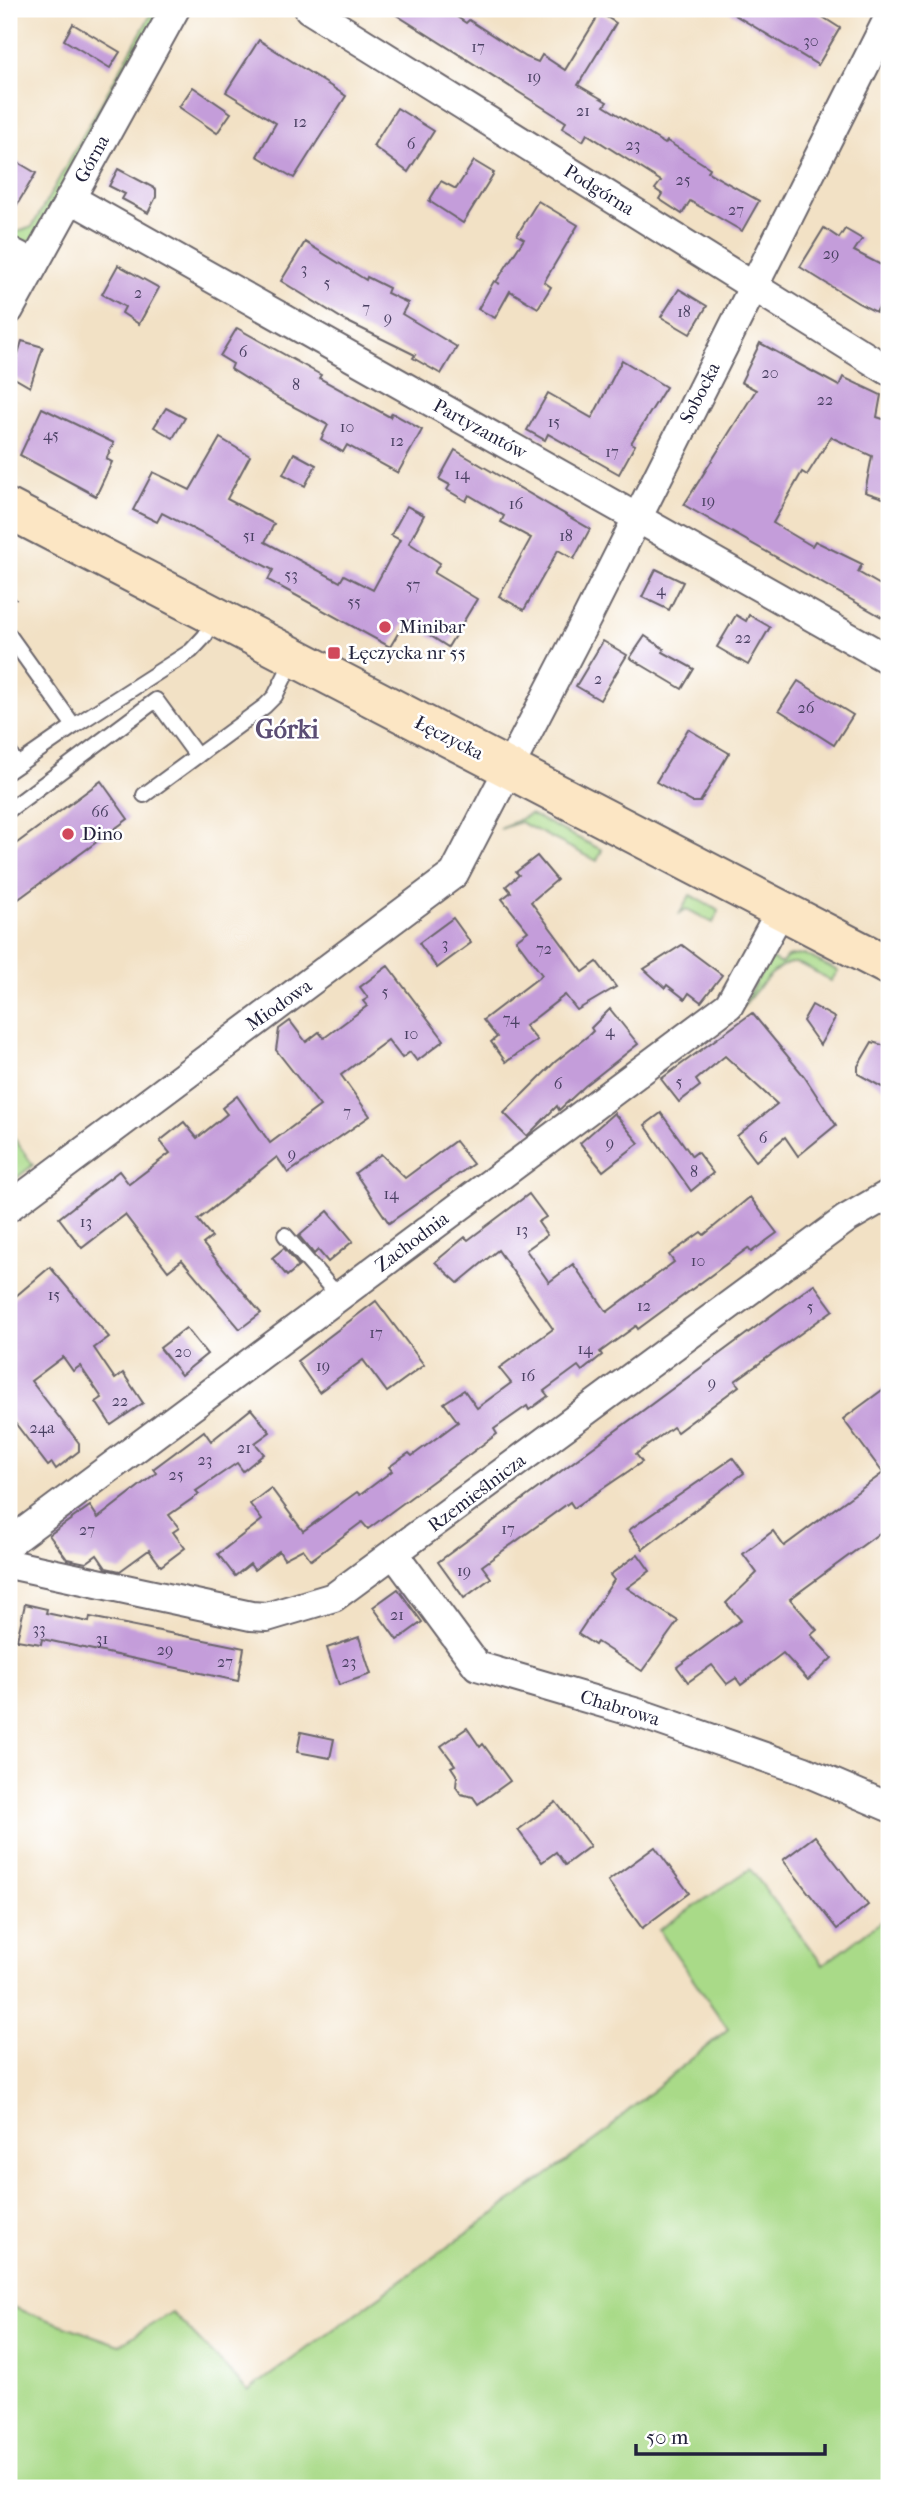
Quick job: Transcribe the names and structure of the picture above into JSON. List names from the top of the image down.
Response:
{
  "streets": {
    "main road": ["Łęczycka"],
    "street": [
      "Górna",
      "Podgórna",
      "Sobocka",
      "Partyzantów",
      "Miodowa",
      "Zachodnia",
      "Rzemieślnicza",
      "Chabrowa"
    ]
  },
  "crossings": [
    ["Górna", "Partyzantów"],
    ["Podgórna", "Sobocka"],
    ["Sobocka", "Partyzantów"],
    ["Sobocka", "Łęczycka"],
    ["Sobocka", "Miodowa"],
    ["Łęczycka", "Miodowa"],
    ["Łęczycka", "Zachodnia"],
    ["Rzemieślnicza", "Chabrowa"]
  ],
  "districts": ["Górki"],
  "places": {
    "other": ["Minibar", "Dino"],
    "transit": ["Łęczycka nr 55"]
  },
  "house_numbers": [
    "30",
    "17",
    "19",
    "21",
    "12",
    "6",
    "23",
    "25",
    "27",
    "29",
    "3",
    "5",
    "2",
    "7",
    "18",
    "9",
    "6",
    "20",
    "8",
    "22",
    "15",
    "10",
    "45",
    "12",
    "17",
    "14",
    "19",
    "16",
    "51",
    "18",
    "53",
    "57",
    "4",
    "55",
    "22",
    "2",
    "26",
    "66",
    "3",
    "72",
    "5",
    "74",
    "4",
    "10",
    "5",
    "6",
    "7",
    "6",
    "9",
    "9",
    "8",
    "14",
    "13",
    "13",
    "10",
    "15",
    "12",
    "5",
    "17",
    "14",
    "20",
    "19",
    "16",
    "9",
    "22",
    "24a",
    "21",
    "23",
    "25",
    "17",
    "27",
    "19",
    "21",
    "33",
    "31",
    "29",
    "27",
    "23"
  ],
  "scale_bar": "50 m"
}
